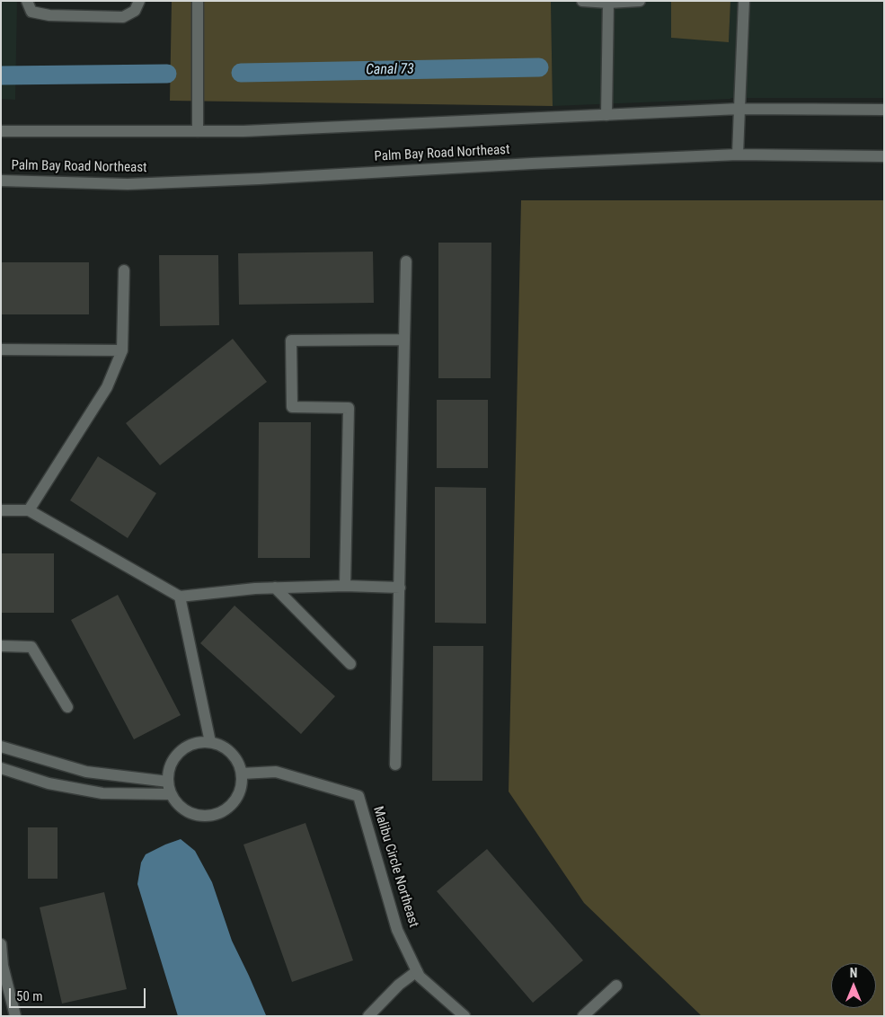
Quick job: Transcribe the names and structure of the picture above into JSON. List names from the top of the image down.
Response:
{
  "streets": {
    "main road": ["Palm Bay Road Northeast", "Malibu Circle Northeast"]
  },
  "water": ["Canal 73"],
  "scale_bar": "50 m",
  "north": "top"
}
